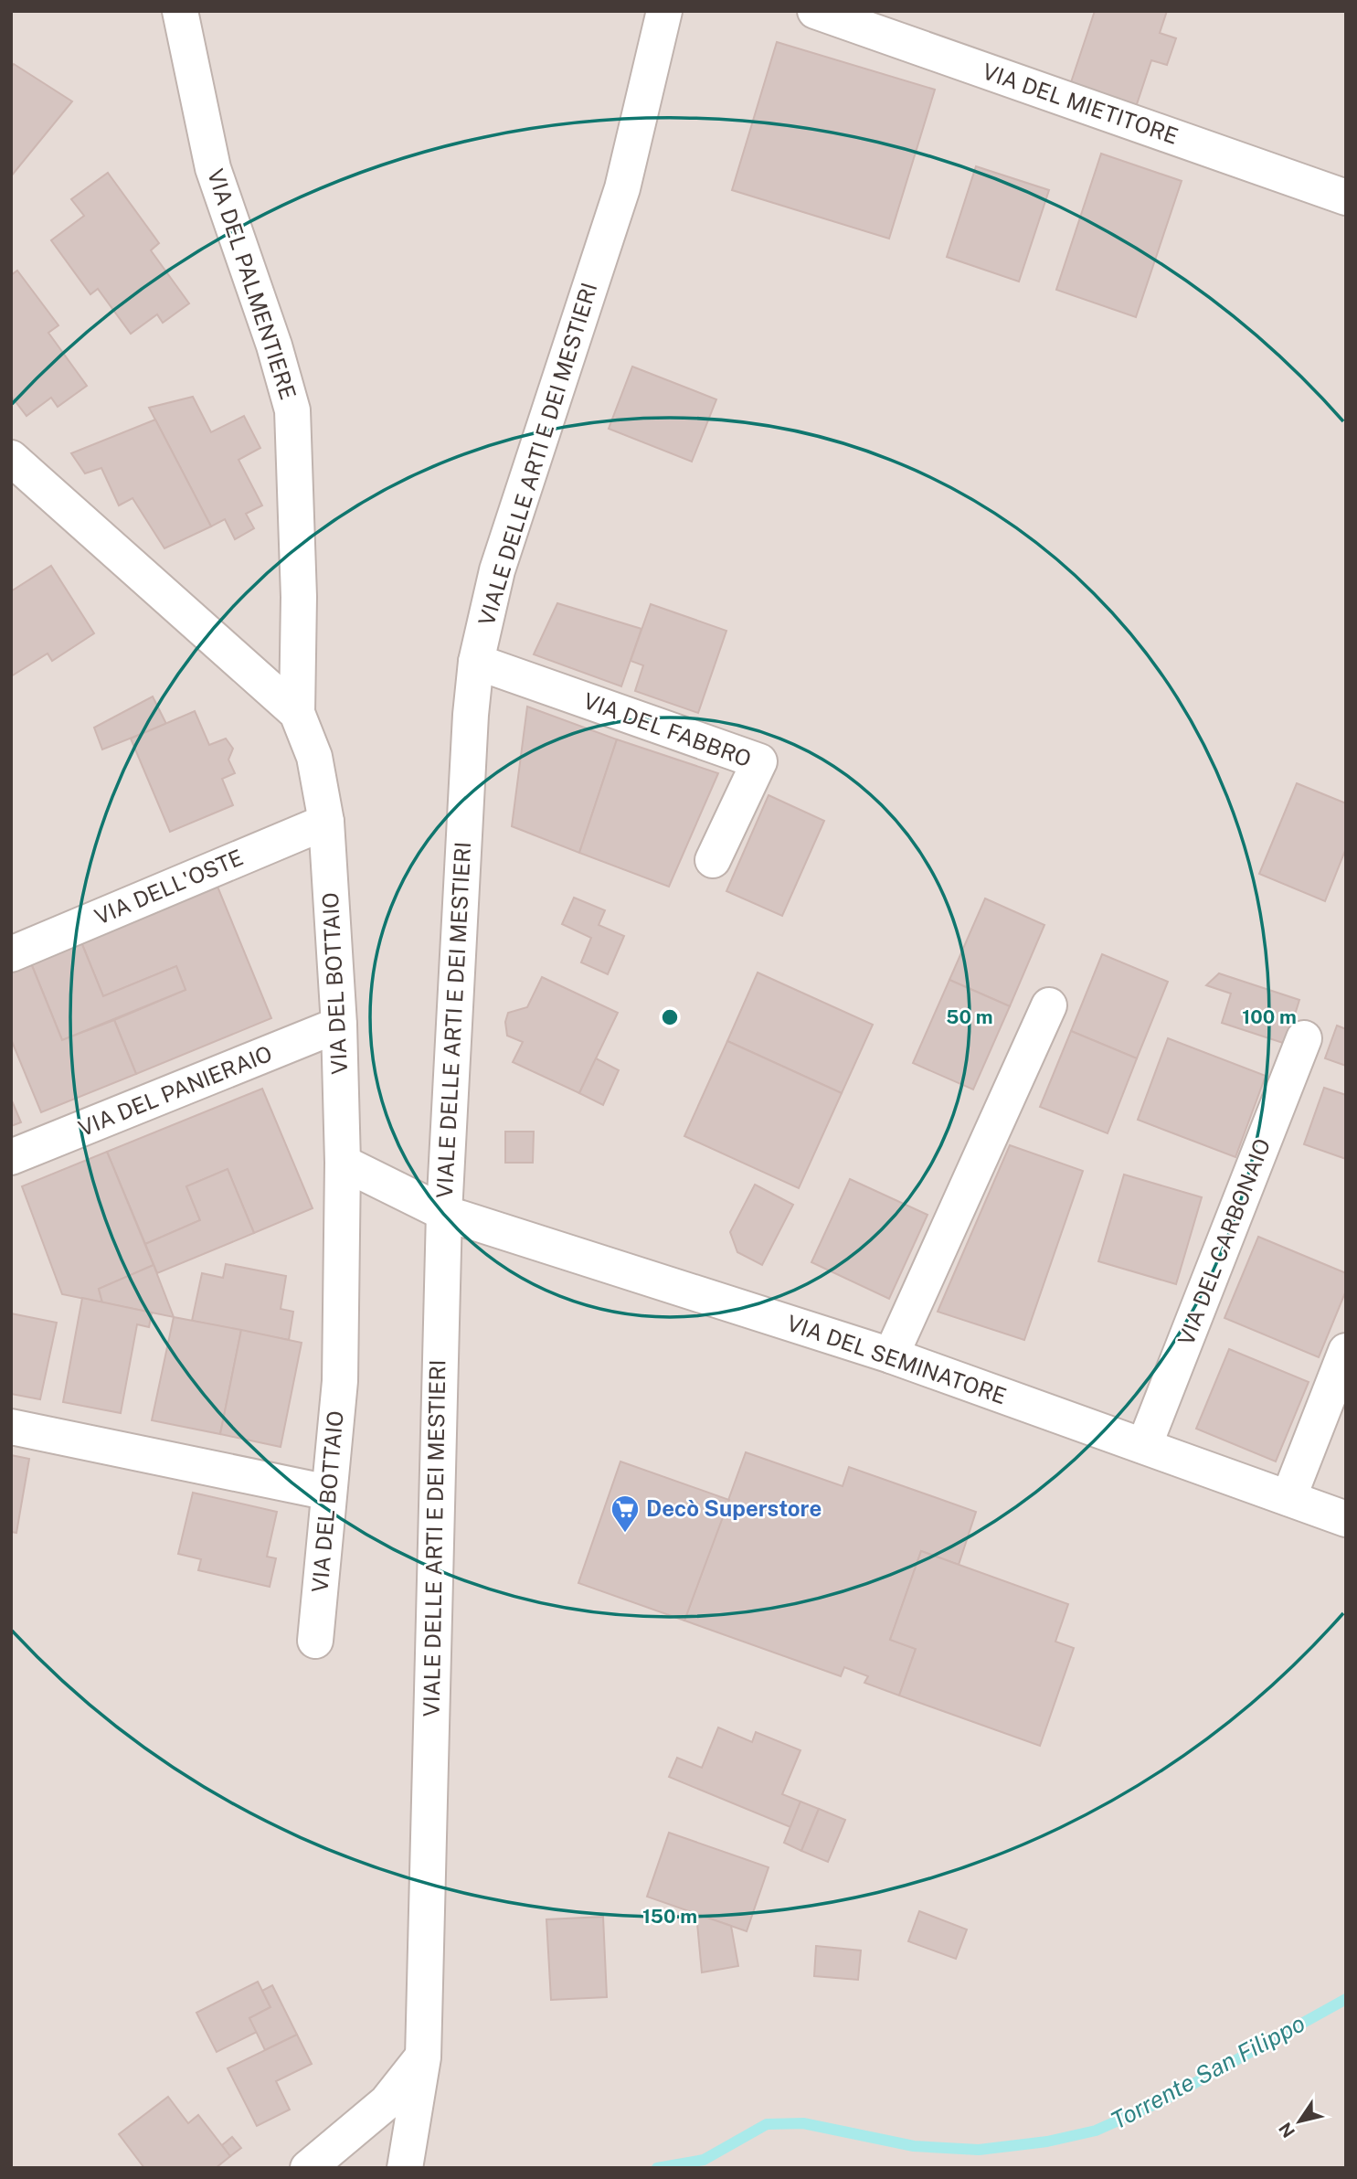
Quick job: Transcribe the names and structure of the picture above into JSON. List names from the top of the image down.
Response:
{
  "streets": {
    "street": [
      "VIA DEL MIETITORE",
      "VIA DEL PALMENTIERE",
      "VIALE DELLE ARTI E DEI MESTIERI",
      "VIA DEL FABBRO",
      "VIA DELL'OSTE",
      "VIA DEL BOTTAIO",
      "VIA DEL PANIERAIO",
      "VIA DEL CARBONAIO",
      "VIA DEL SEMINATORE"
    ]
  },
  "crossings": [
    ["VIA DEL PALMENTIERE", "VIA DEL BOTTAIO"],
    ["VIALE DELLE ARTI E DEI MESTIERI", "VIA DEL FABBRO"],
    ["VIALE DELLE ARTI E DEI MESTIERI", "VIA DEL SEMINATORE"],
    ["VIA DELL'OSTE", "VIA DEL BOTTAIO"],
    ["VIA DEL BOTTAIO", "VIA DEL PANIERAIO"],
    ["VIA DEL BOTTAIO", "VIA DEL SEMINATORE"],
    ["VIA DEL CARBONAIO", "VIA DEL SEMINATORE"]
  ],
  "water": ["Torrente San Filippo"],
  "places": {
    "supermarket": ["Decò Superstore"]
  },
  "north": "bottom left",
  "rings": ["50 m", "100 m", "150 m"]
}
